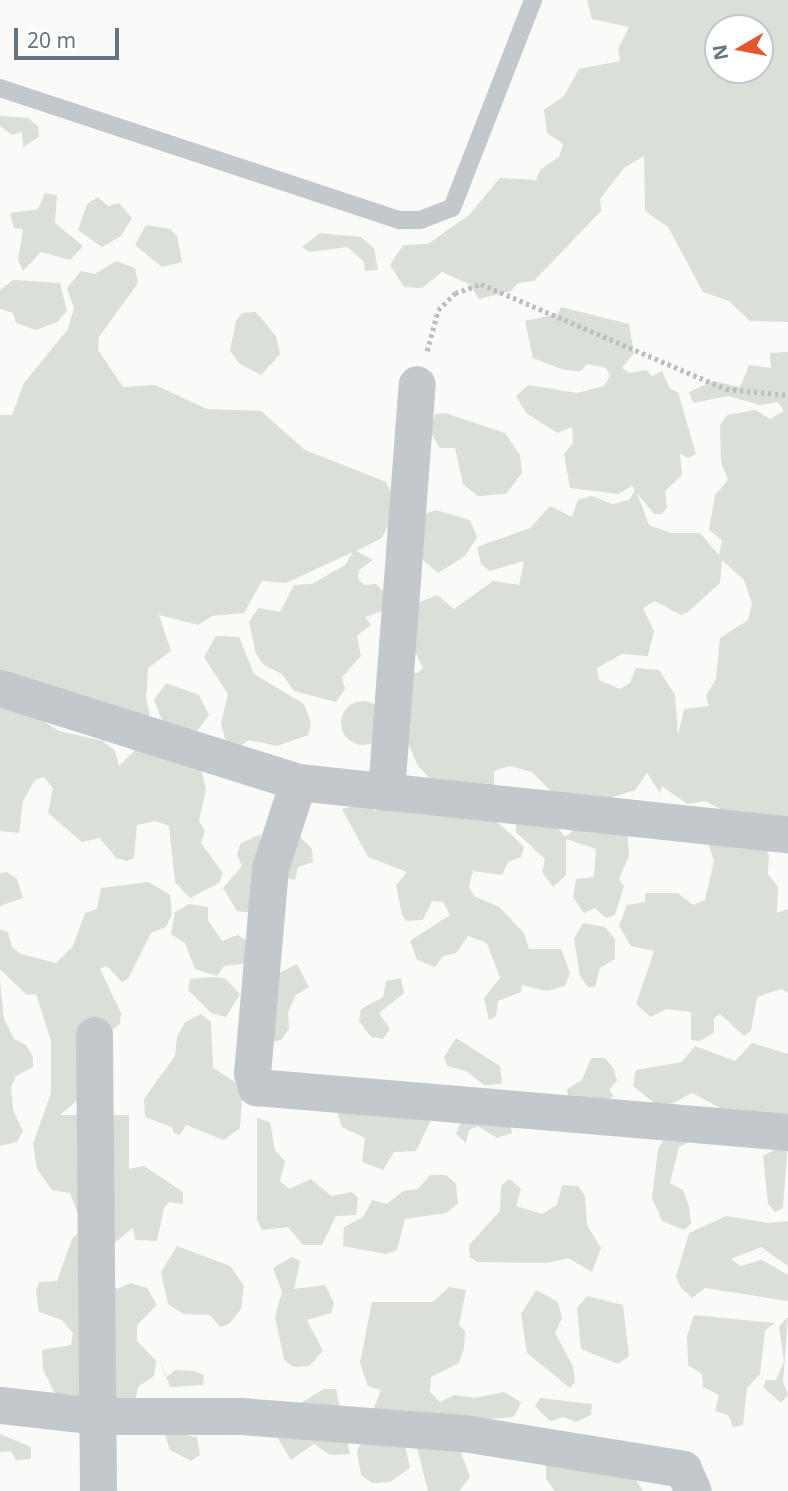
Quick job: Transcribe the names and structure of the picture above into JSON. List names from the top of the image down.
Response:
{
  "scale_bar": "20 m",
  "north": "left"
}
